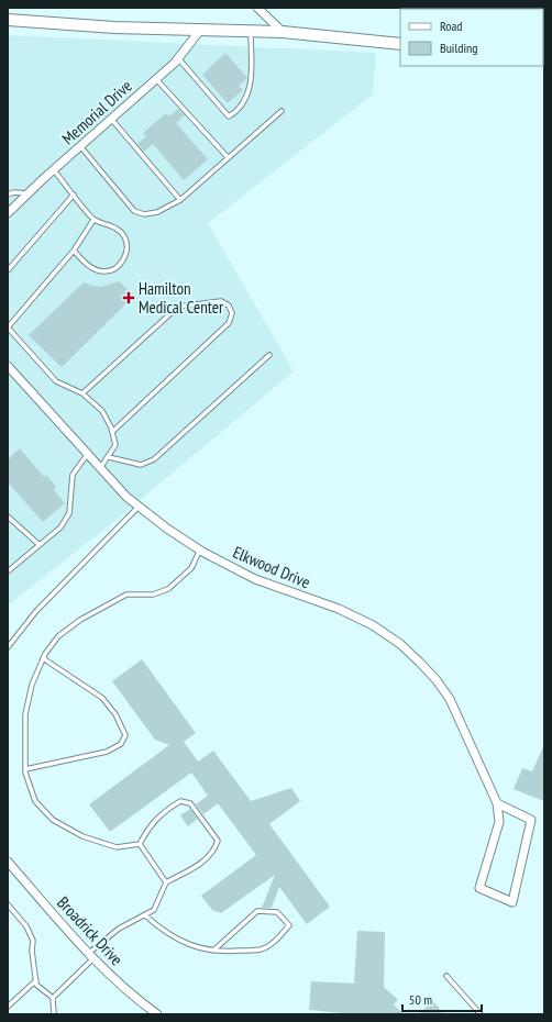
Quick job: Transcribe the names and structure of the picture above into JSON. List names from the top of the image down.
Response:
{
  "streets": {
    "street": ["Memorial Drive", "Elkwood Drive", "Broadrick Drive"]
  },
  "places": {
    "health": ["Hamilton Medical Center"]
  },
  "legend": ["Road", "Building"],
  "scale_bar": "50 m"
}
